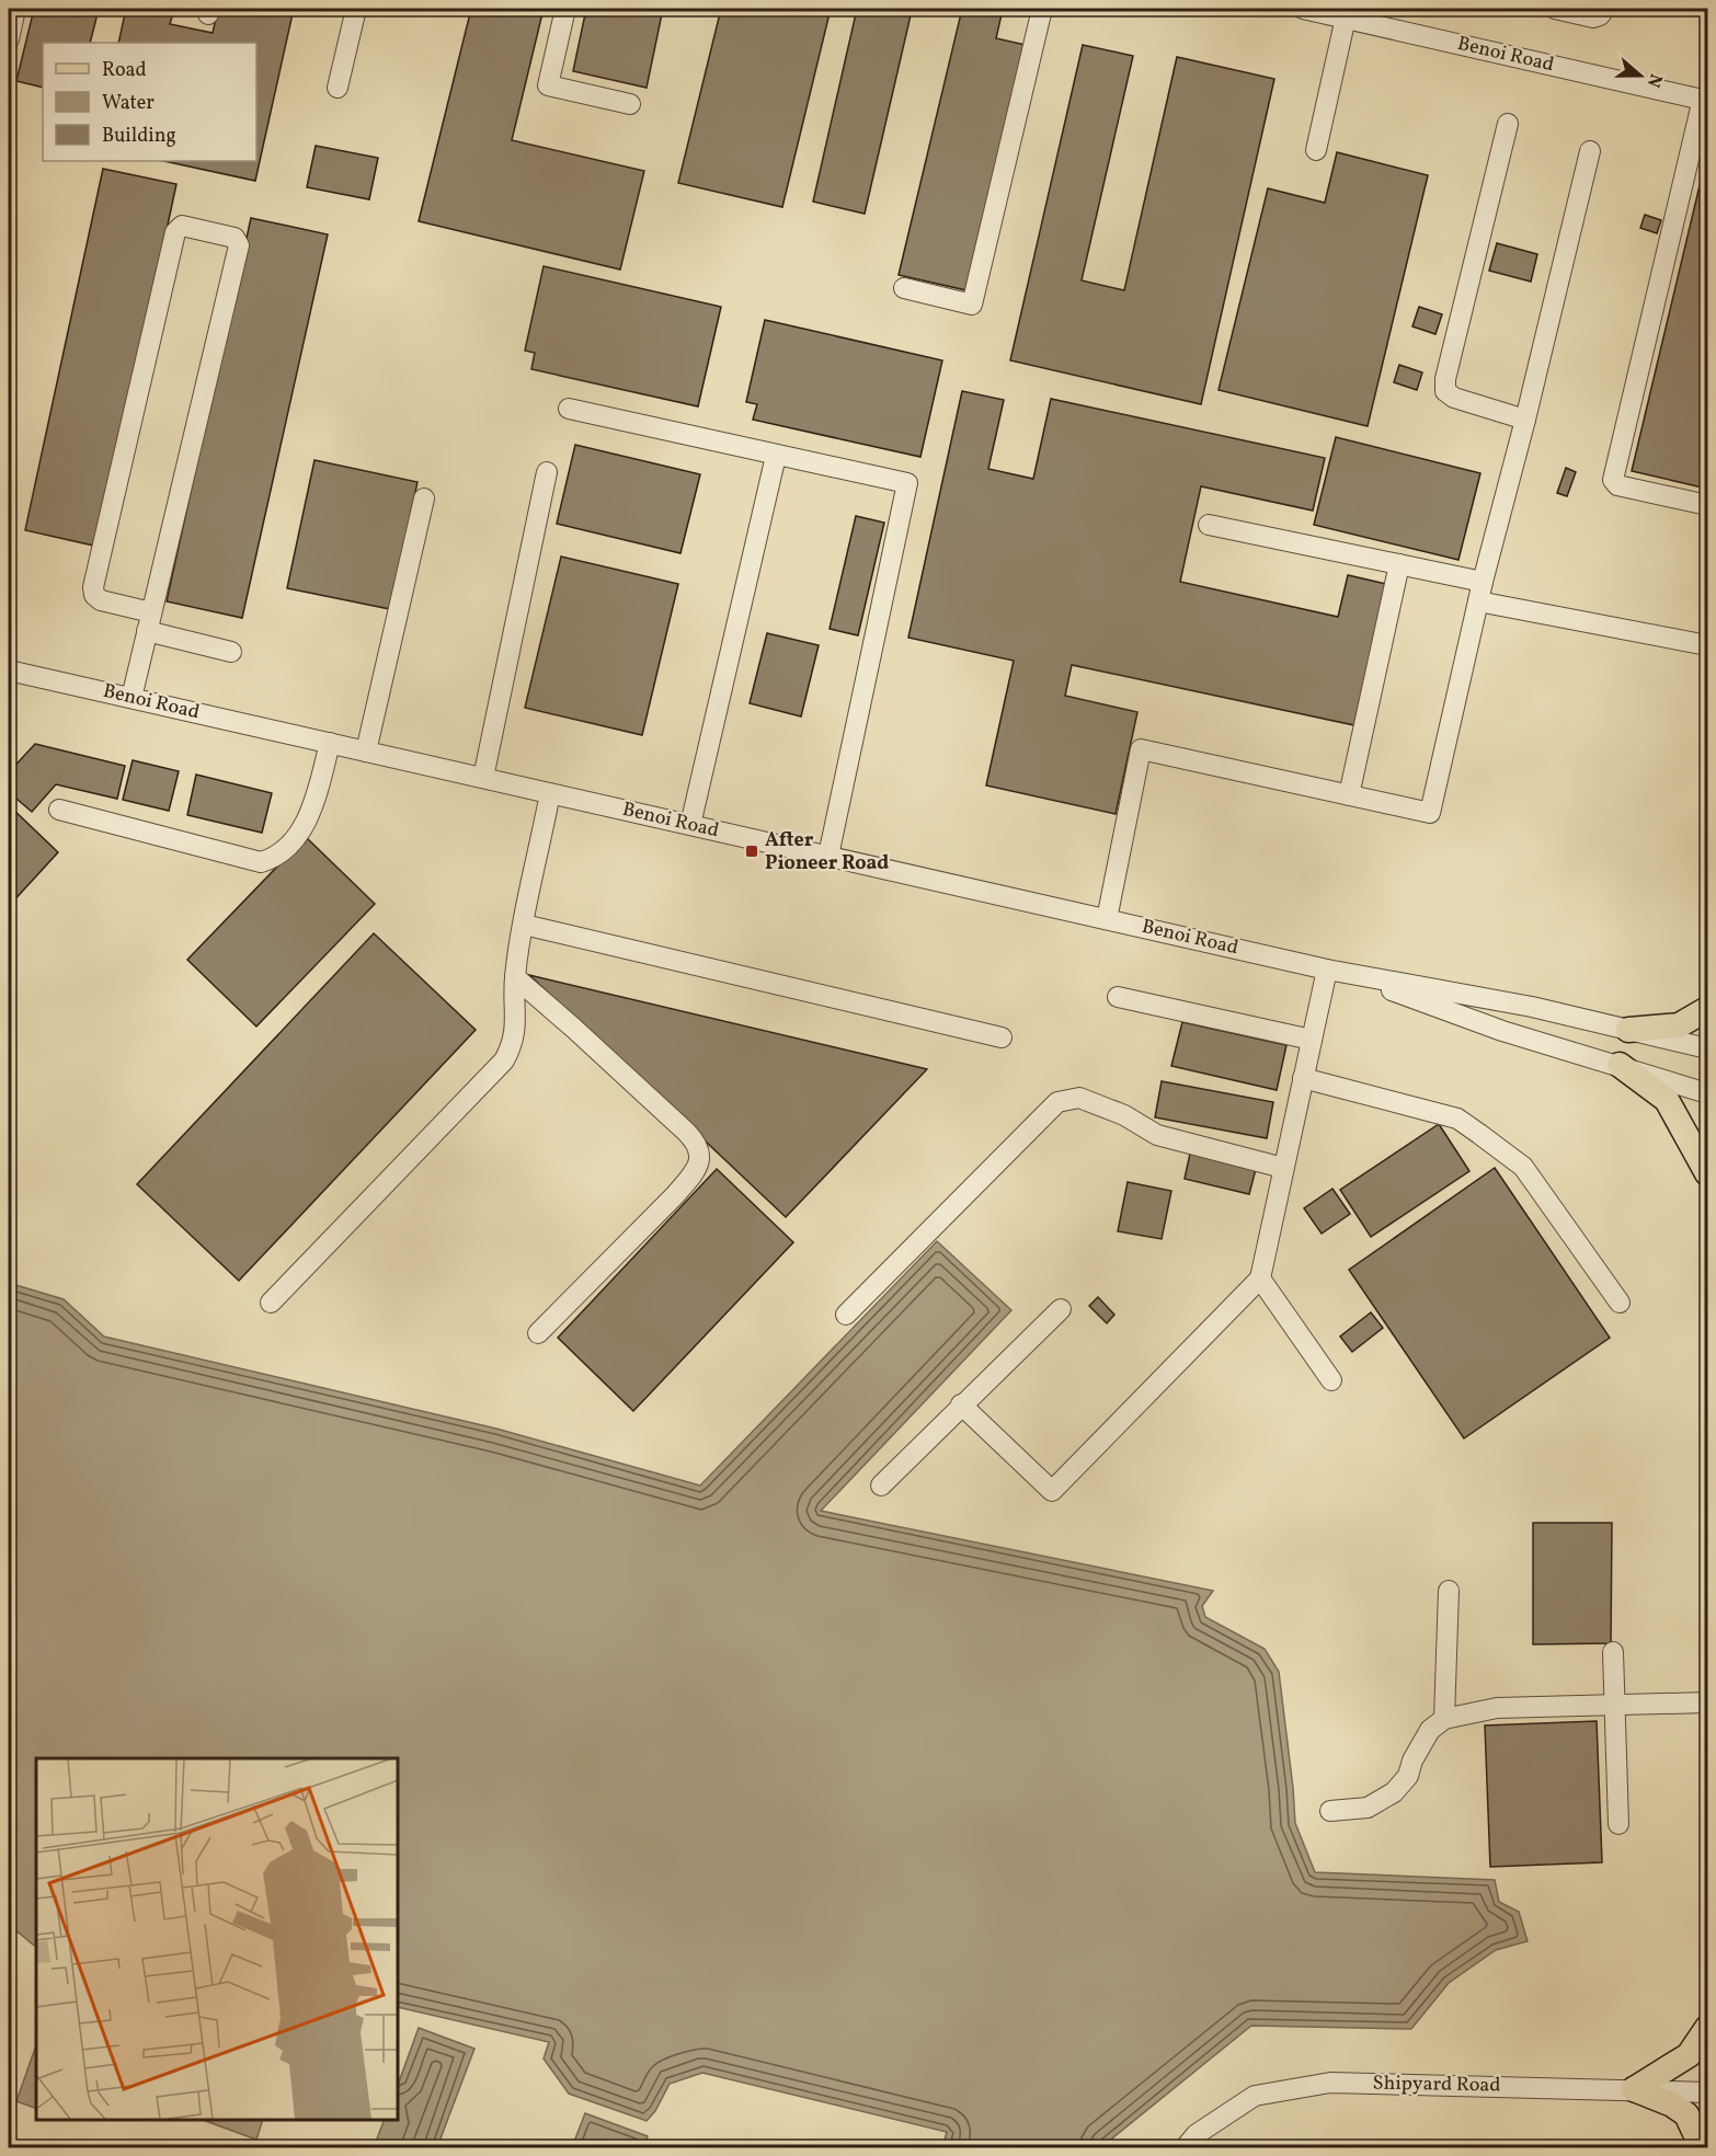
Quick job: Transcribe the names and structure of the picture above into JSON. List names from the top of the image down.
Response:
{
  "streets": {
    "street": ["Benoi Road", "Shipyard Road"]
  },
  "places": {
    "transit": ["After Pioneer Road"]
  },
  "legend": ["Road", "Water", "Building"],
  "north": "right"
}
